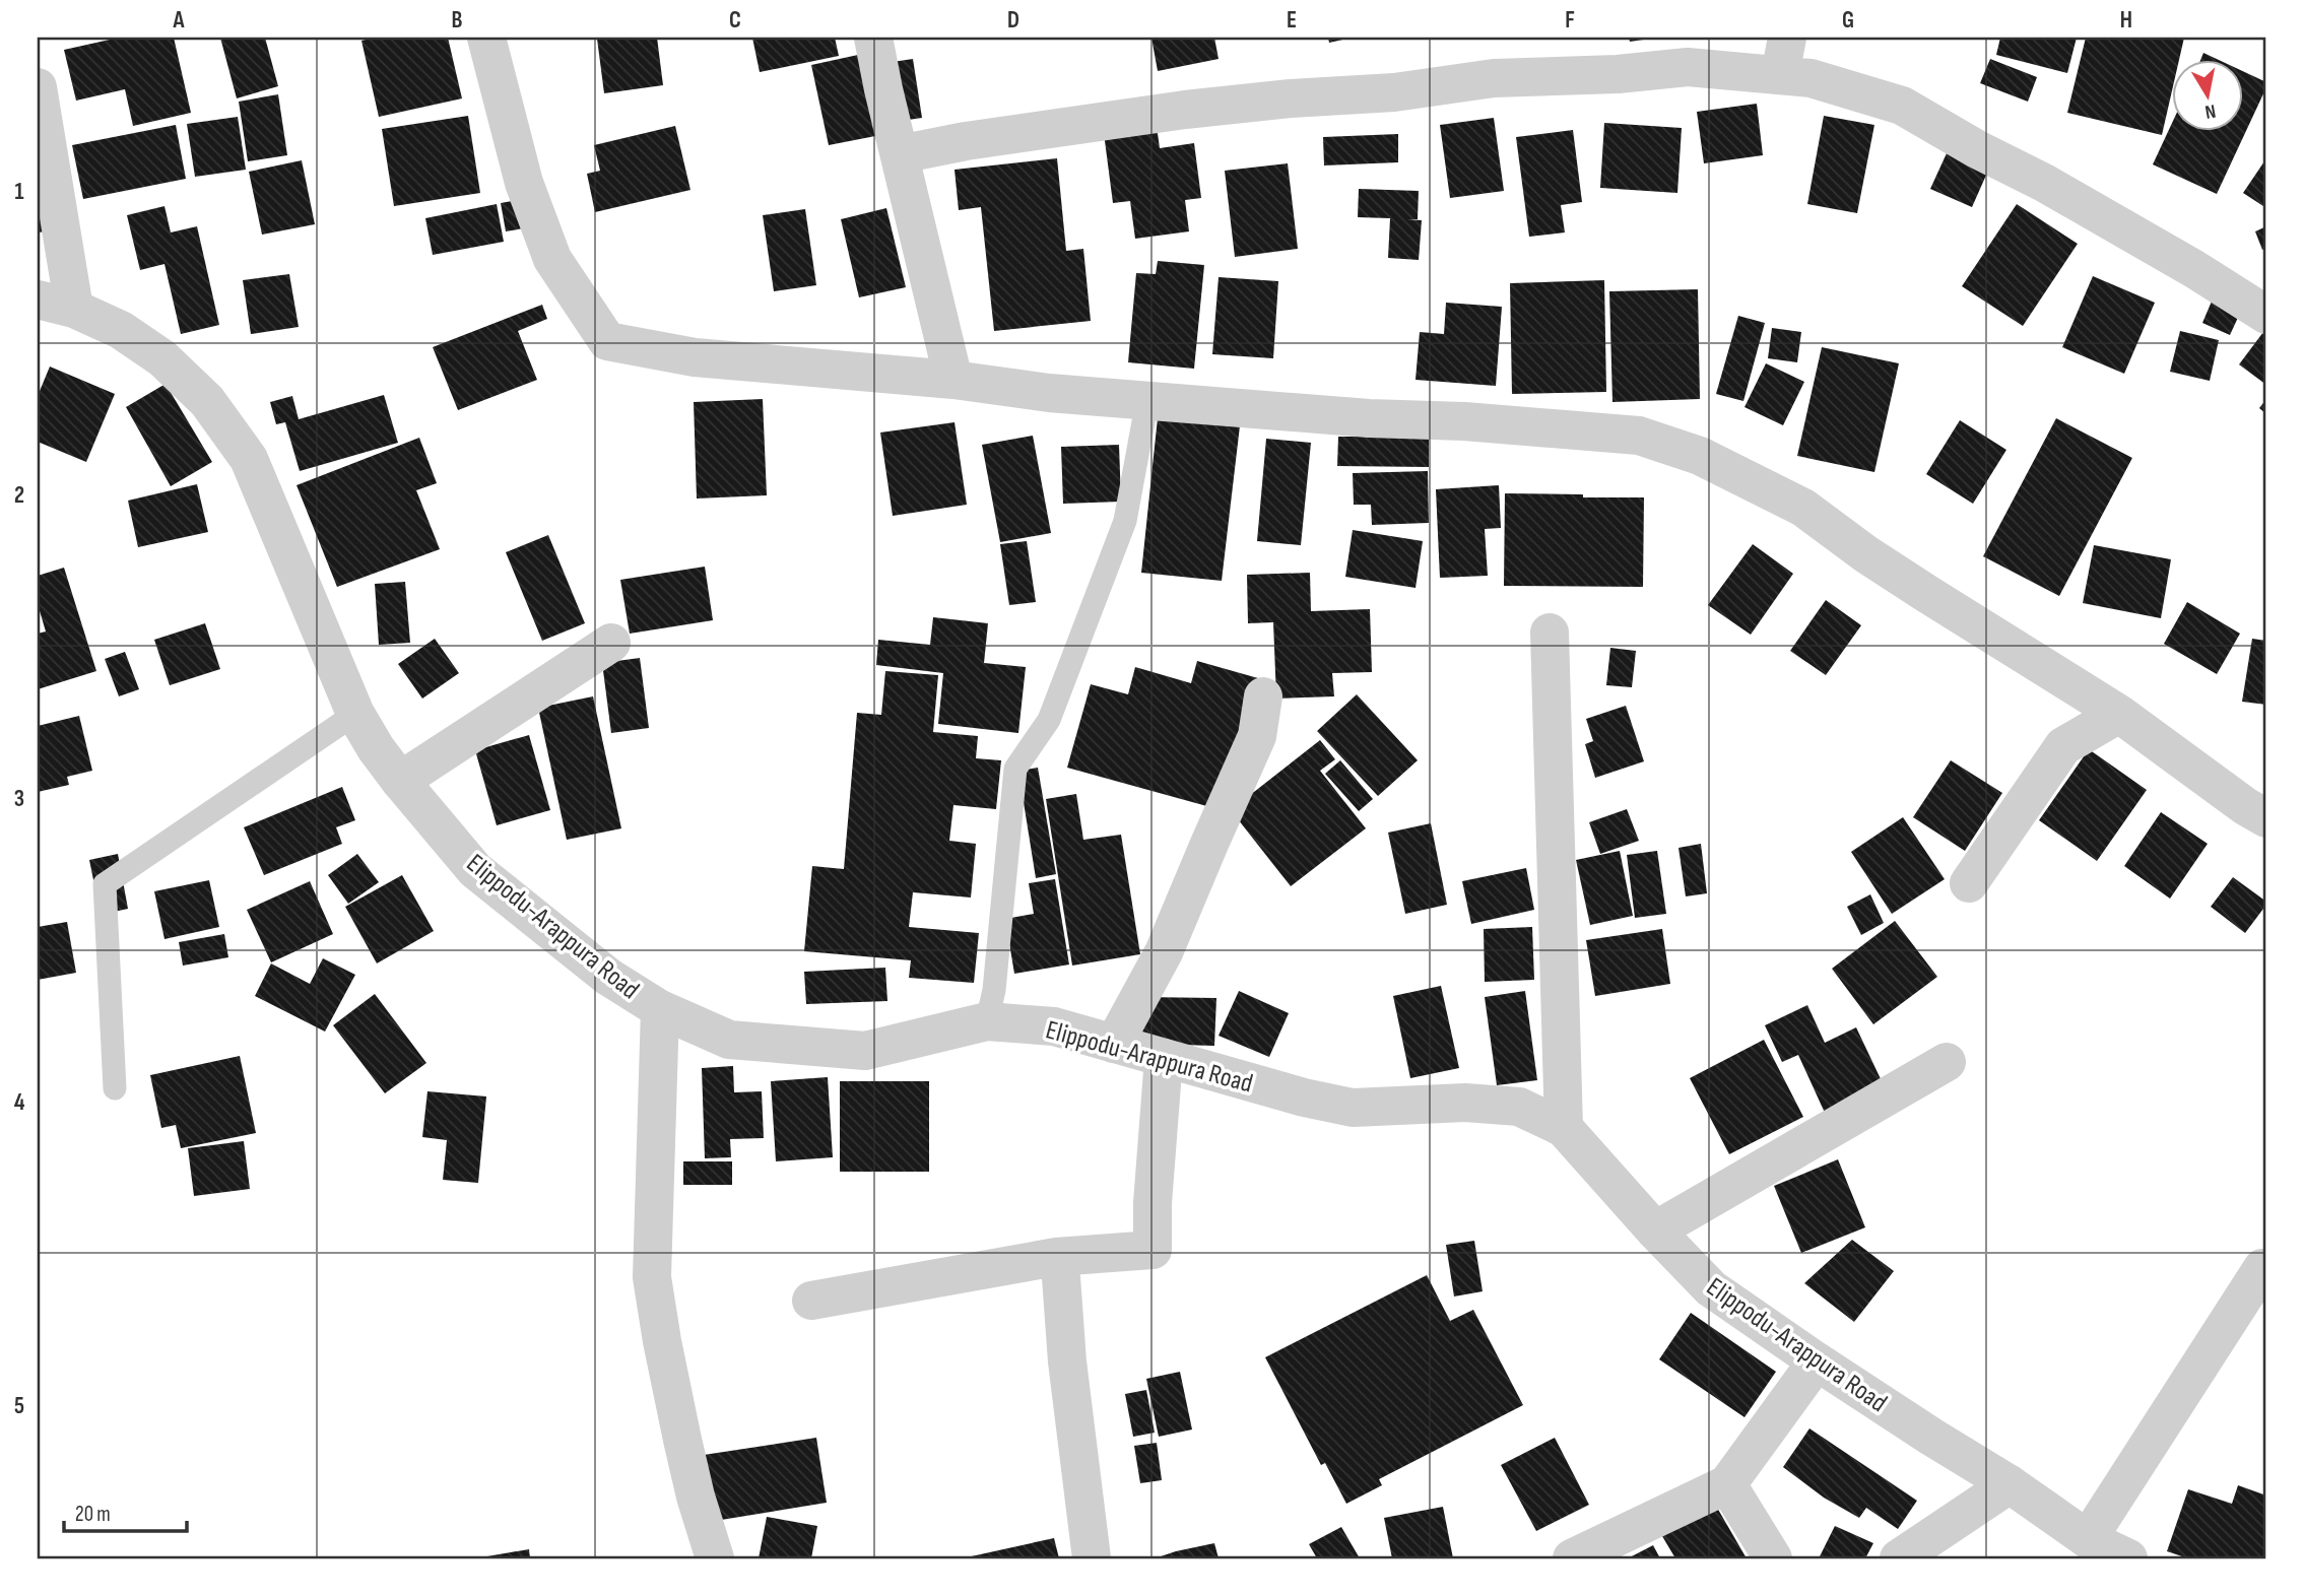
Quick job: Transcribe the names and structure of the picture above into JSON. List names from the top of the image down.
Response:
{
  "streets": {
    "street": ["Elippodu-Arappura Road"]
  },
  "scale_bar": "20 m",
  "north": "bottom",
  "grid": {
    "columns": [
      "A",
      "B",
      "C",
      "D",
      "E",
      "F",
      "G",
      "H"
    ],
    "rows": [
      "1",
      "2",
      "3",
      "4",
      "5"
    ]
  }
}
